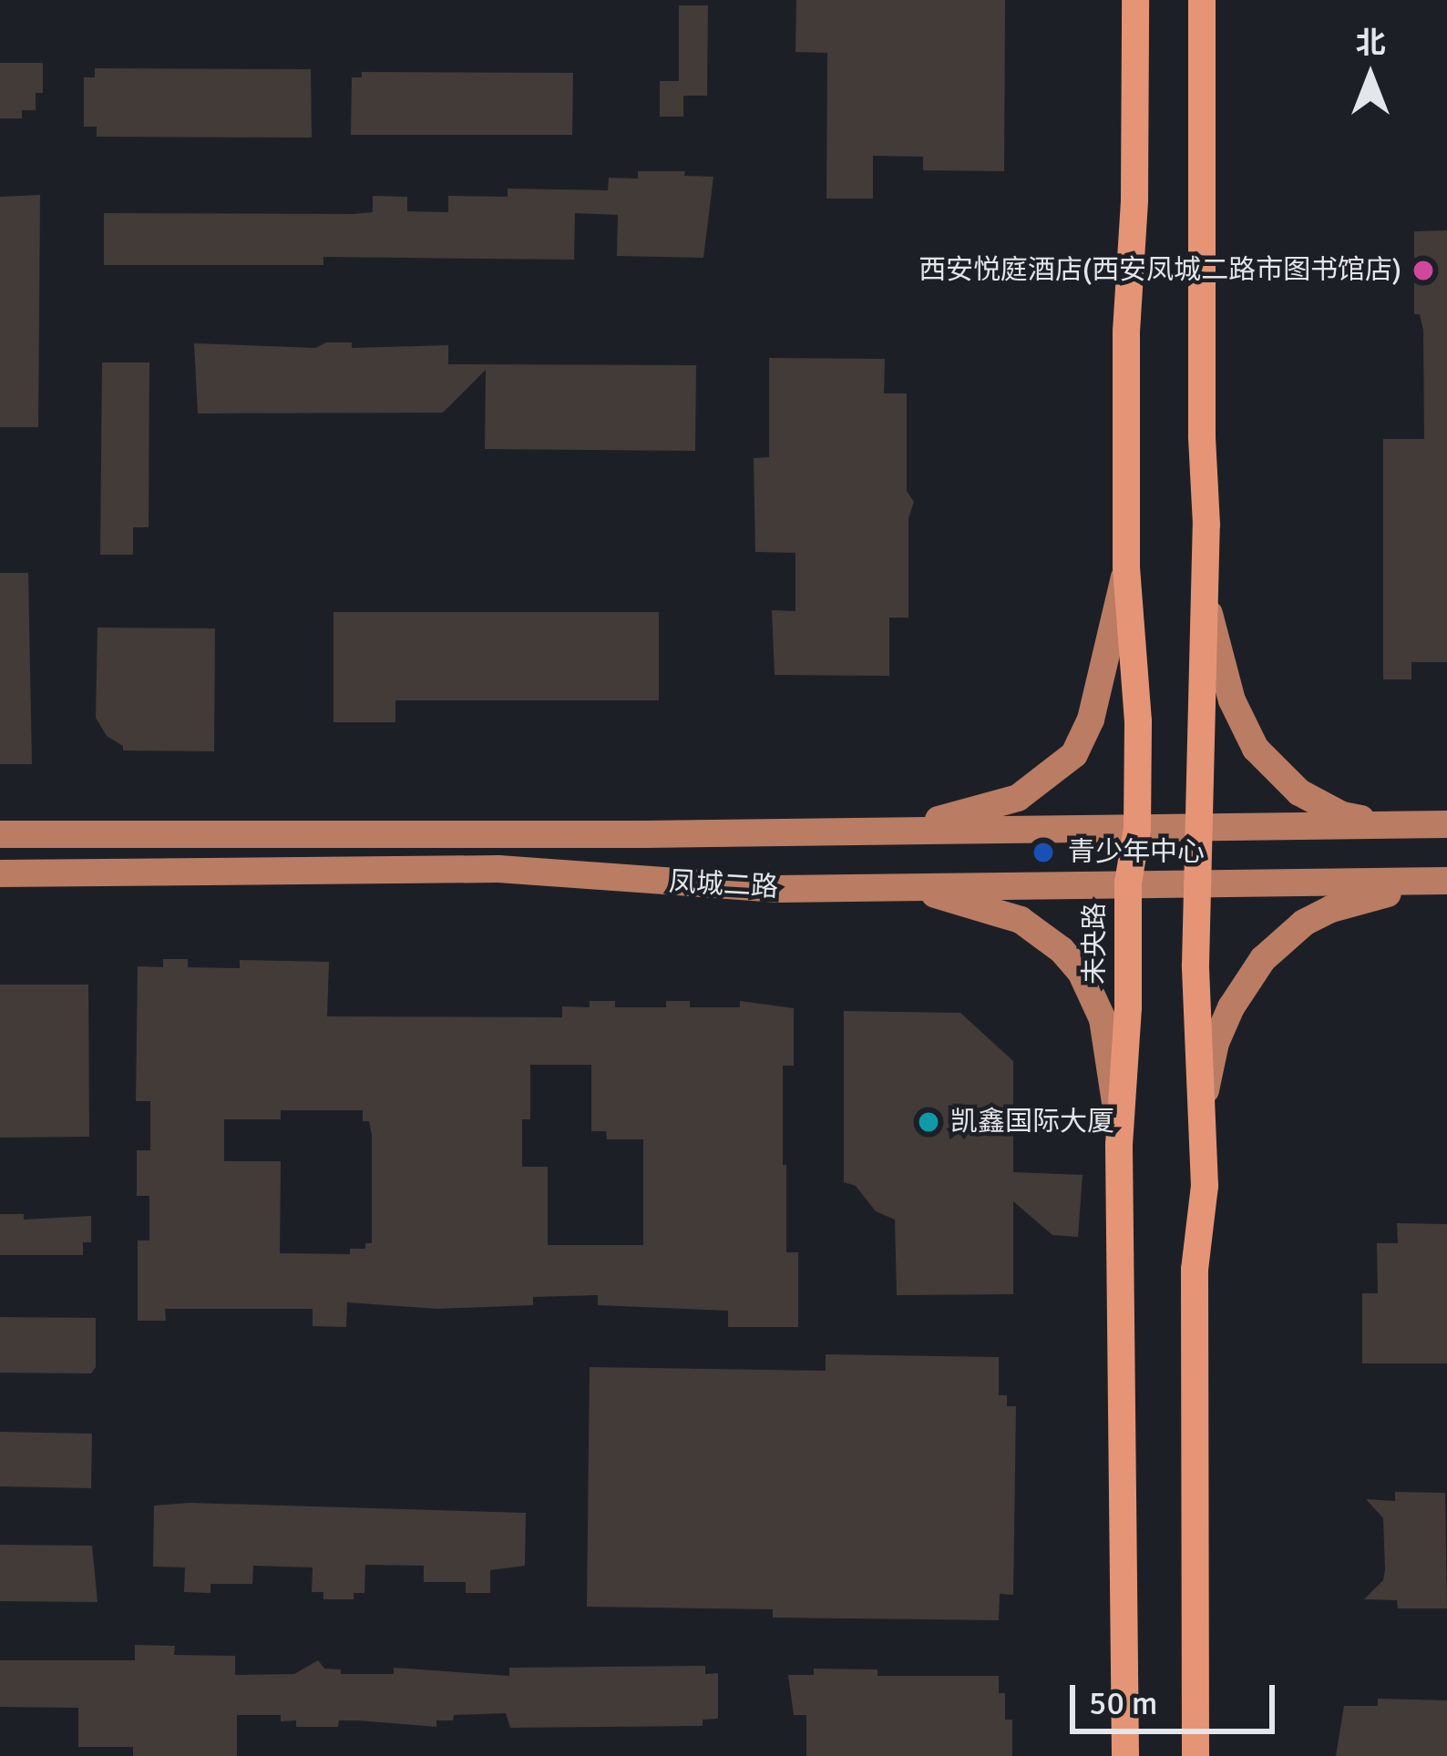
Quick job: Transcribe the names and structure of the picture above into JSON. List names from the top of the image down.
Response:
{
  "streets": {
    "main road": ["凤城二路", "未央路"]
  },
  "crossings": [
    ["凤城二路", "未央路"]
  ],
  "places": ["西安悦庭酒店(西安凤城二路市图书馆店)", "青少年中心", "凯鑫国际大厦"],
  "scale_bar": "50 m",
  "north": "top"
}
